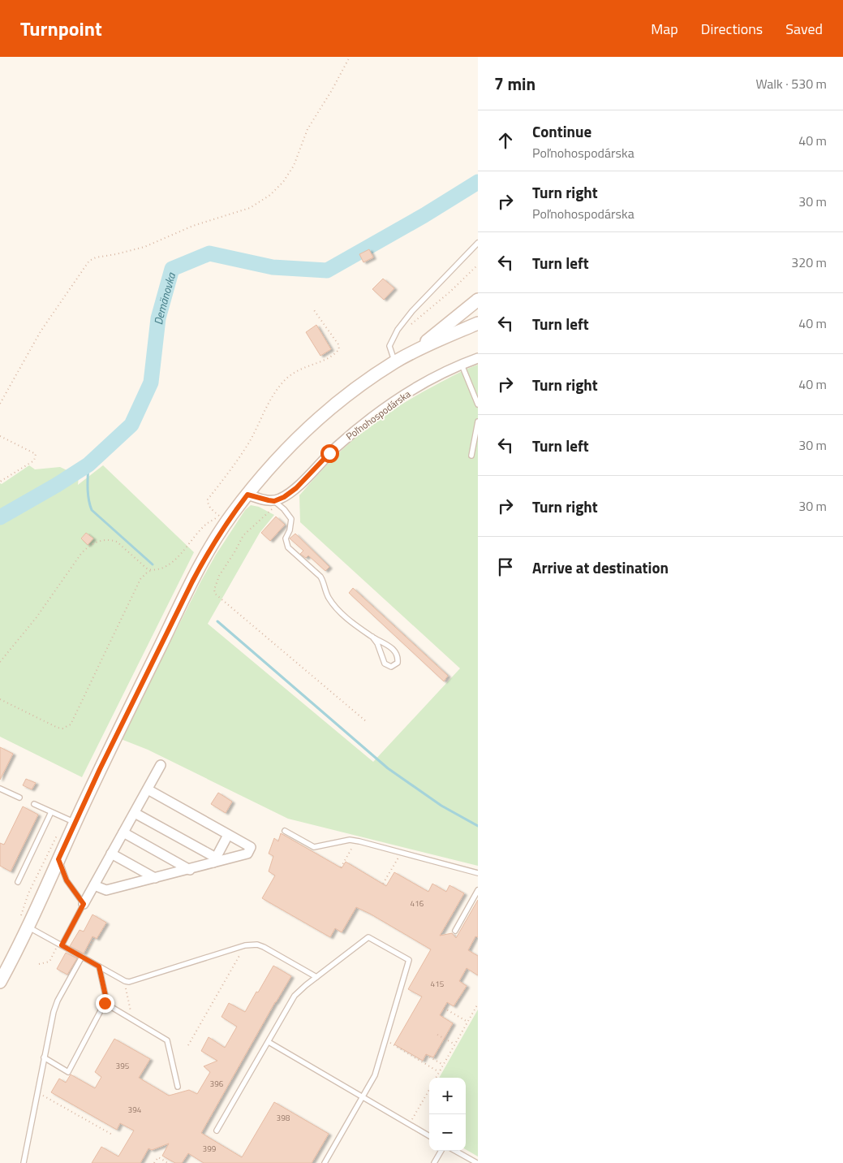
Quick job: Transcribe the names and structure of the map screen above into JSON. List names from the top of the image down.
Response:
{
  "streets": {
    "street": ["Poľnohospodárska"]
  },
  "water": ["Demänovka"],
  "house_numbers": [
    "416",
    "415",
    "395",
    "396",
    "394",
    "398",
    "399"
  ],
  "page": {
    "header": "Turnpoint",
    "nav": ["Map", "Directions", "Saved"],
    "heading": ["7 min", "Walk · 530 m"],
    "list": [
      ["Continue", "Poľnohospodárska", "40 m"],
      ["Turn right", "Poľnohospodárska", "30 m"],
      ["Turn left", "320 m"],
      ["Turn left", "40 m"],
      ["Turn right", "40 m"],
      ["Turn left", "30 m"],
      ["Turn right", "30 m"],
      "Arrive at destination"
    ],
    "map_buttons": ["+", "−"]
  }
}
